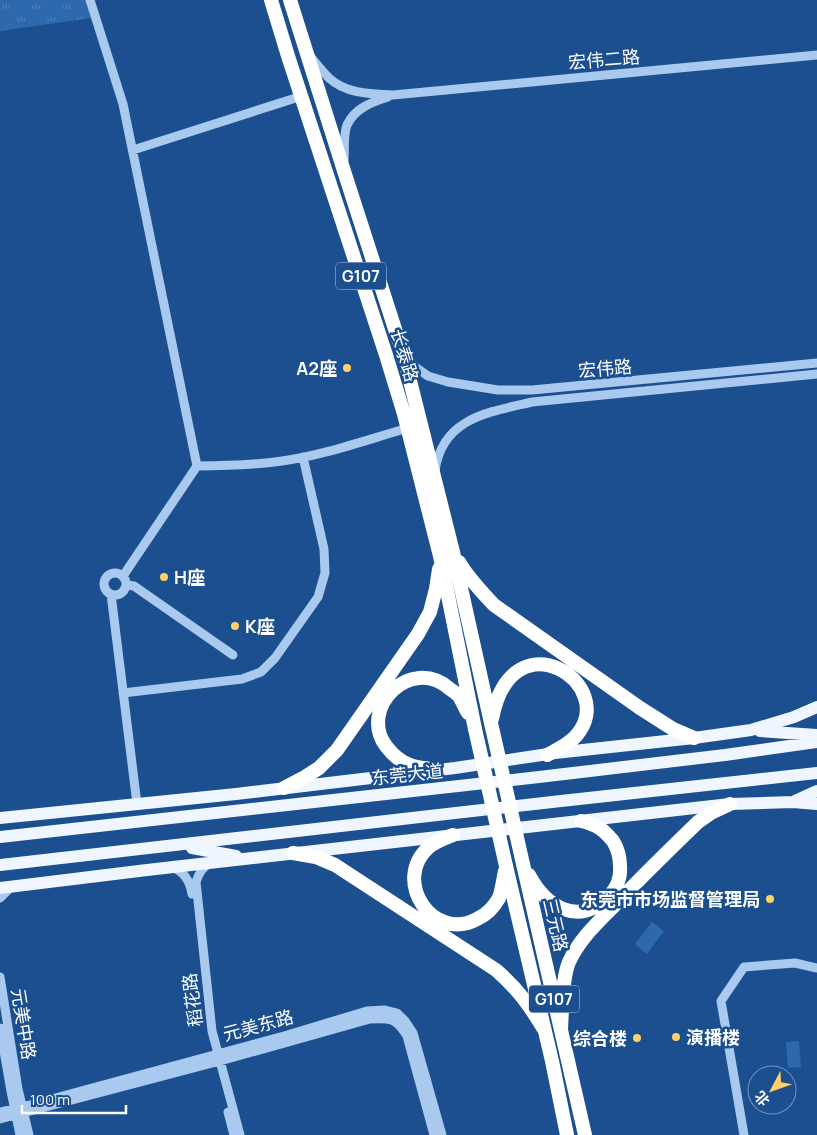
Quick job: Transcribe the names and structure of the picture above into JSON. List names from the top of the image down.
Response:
{
  "streets": {
    "highway": ["G107", "长泰路", "三元路"],
    "main road": ["东莞大道"],
    "street": [
      "宏伟二路",
      "宏伟路",
      "稻花路",
      "元美中路",
      "元美东路"
    ]
  },
  "crossings": [
    ["长泰路", "宏伟路"],
    ["长泰路", "三元路"],
    ["稻花路", "元美东路"],
    ["元美中路", "元美东路"]
  ],
  "places": [
    "A2座",
    "H座",
    "K座",
    "东莞市市场监督管理局",
    "演播楼",
    "综合楼"
  ],
  "scale_bar": "100 m",
  "north": "bottom left"
}
